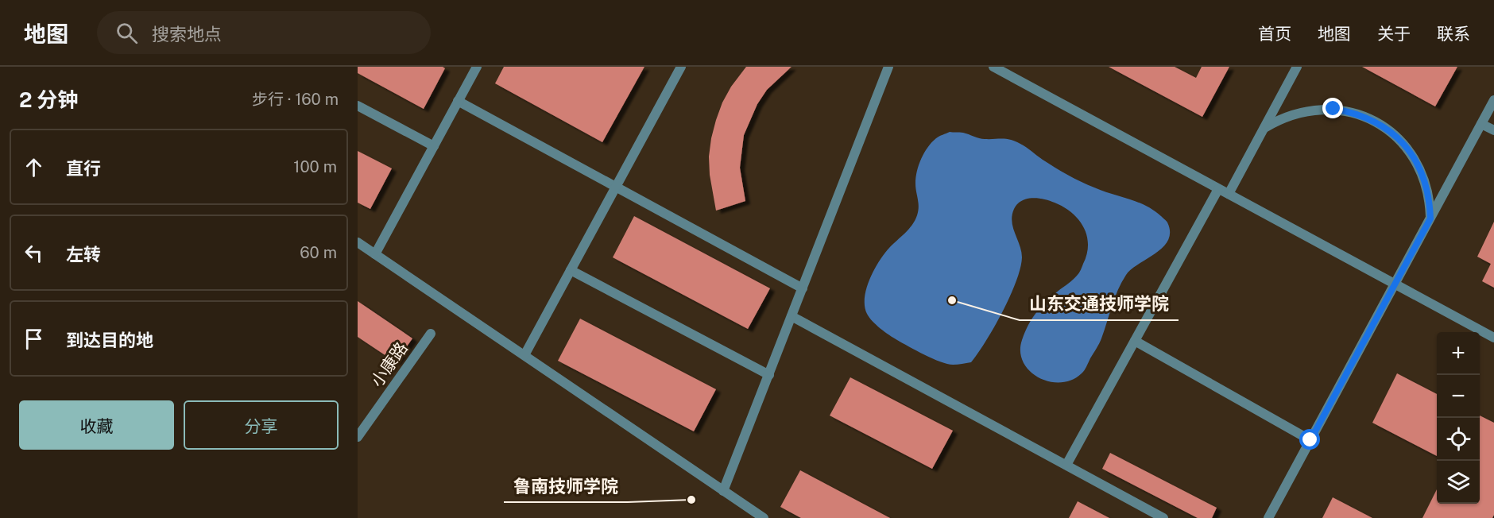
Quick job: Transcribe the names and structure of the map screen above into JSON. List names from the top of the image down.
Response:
{
  "streets": {
    "street": ["小康路"]
  },
  "places": ["山东交通技师学院", "鲁南技师学院"],
  "page": {
    "header": "地图",
    "search": "搜索地点",
    "nav": [
      "首页",
      "地图",
      "关于",
      "联系"
    ],
    "heading": ["2 分钟", "步行 · 160 m"],
    "list": [
      ["直行", "100 m"],
      ["左转", "60 m"],
      "到达目的地"
    ],
    "map_buttons": ["+", "−"],
    "buttons": ["收藏", "分享"]
  }
}
